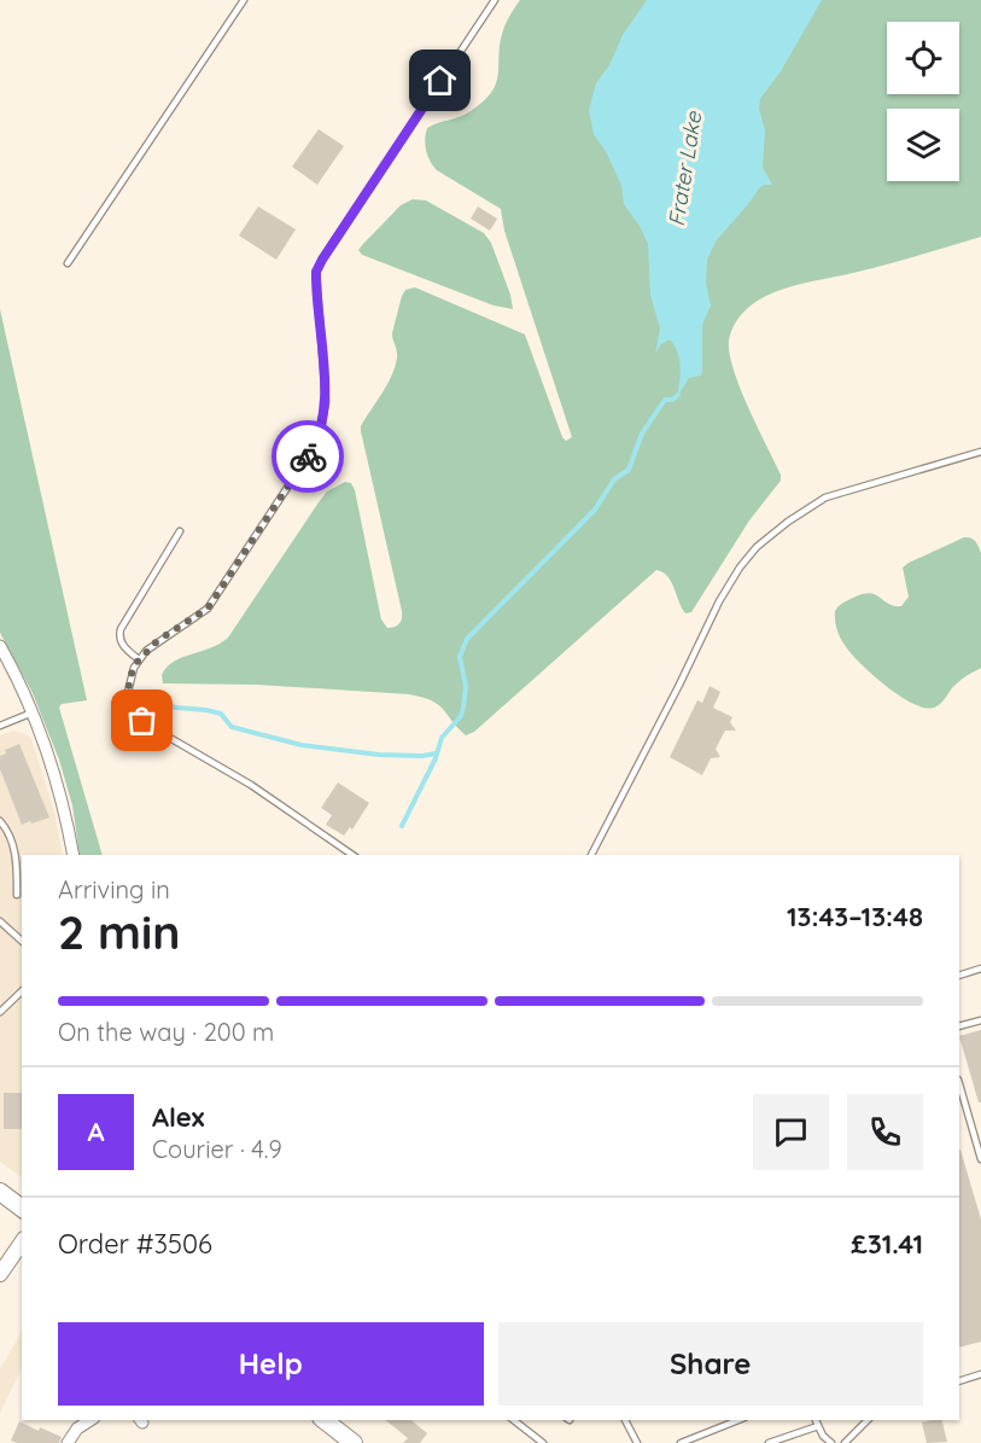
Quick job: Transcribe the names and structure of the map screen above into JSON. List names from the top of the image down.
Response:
{
  "water": ["Frater Lake"],
  "page": {
    "heading": ["2 min", "Arriving in", "13:43–13:48"],
    "panel": [
      "Alex",
      "Courier · 4.9",
      "Order #3506",
      "£31.41"
    ],
    "bar": "On the way · 200 m",
    "round": "A",
    "buttons": ["Help", "Share"]
  }
}
